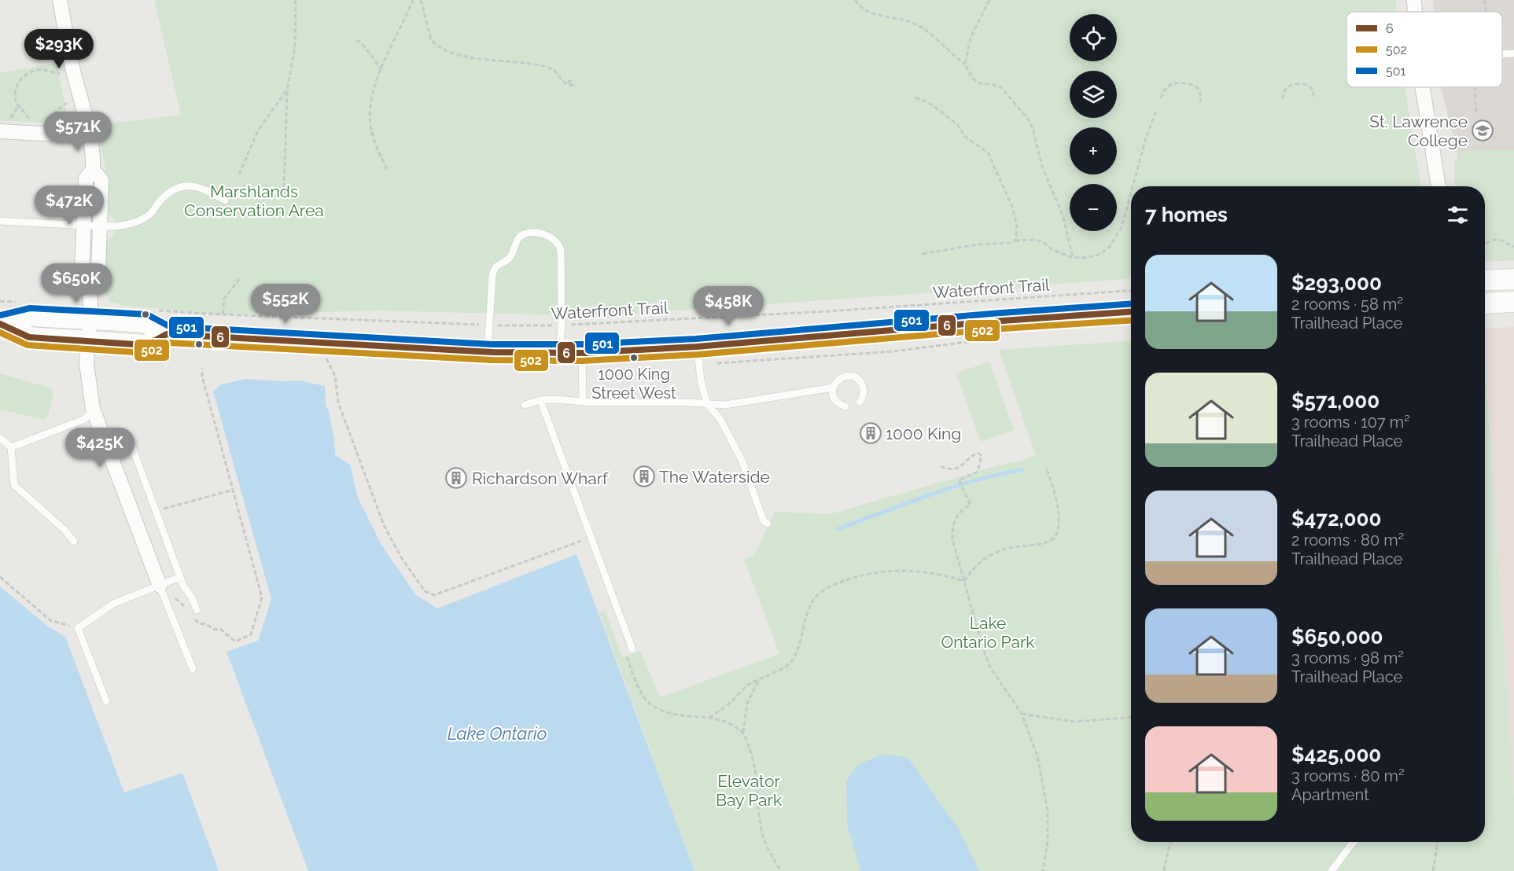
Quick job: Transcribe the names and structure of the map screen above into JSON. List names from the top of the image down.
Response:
{
  "streets": {
    "path": ["Waterfront Trail"]
  },
  "water": ["Lake Ontario"],
  "parks": ["Marshlands Conservation Area", "Lake Ontario Park", "Elevator Bay Park"],
  "places": {
    "school or university": ["St. Lawrence College"],
    "other": ["1000 King Street West"],
    "building": ["1000 King", "The Waterside", "Richardson Wharf"]
  },
  "lines": ["transit line 501", "transit line 6", "transit line 502"],
  "legend": ["6", "502", "501"],
  "page": {
    "map_buttons": ["+", "−"],
    "price": [
      "$293K",
      "$571K",
      "$472K",
      "$650K",
      "$552K",
      "$458K",
      "$425K"
    ],
    "heading": "7 homes",
    "list": [
      {
        "name": "$293,000",
        "note": "2 rooms · 58 m² · Trailhead Place"
      },
      {
        "name": "$571,000",
        "note": "3 rooms · 107 m² · Trailhead Place"
      },
      {
        "name": "$472,000",
        "note": "2 rooms · 80 m² · Trailhead Place"
      },
      {
        "name": "$650,000",
        "note": "3 rooms · 98 m² · Trailhead Place"
      },
      {
        "name": "$425,000",
        "note": "3 rooms · 80 m² · Apartment"
      }
    ]
  }
}
